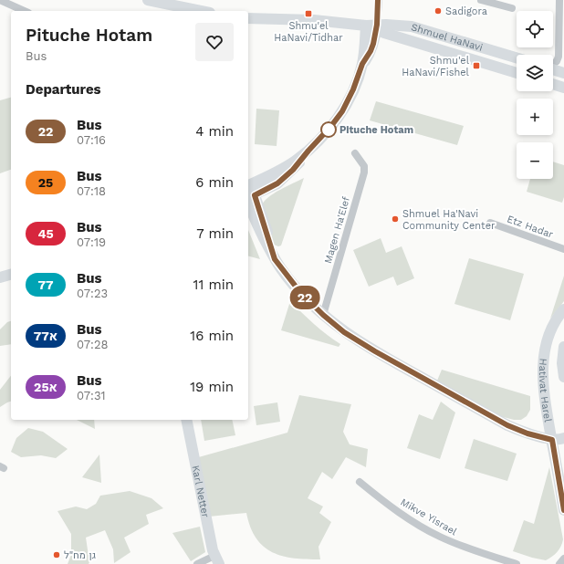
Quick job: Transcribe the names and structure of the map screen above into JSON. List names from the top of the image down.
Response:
{
  "streets": {
    "street": [
      "Shmuel HaNavi",
      "Etz Hadar",
      "Magen Ha'Elef",
      "Hativat Harel",
      "Karl Netter",
      "Mikve Yisrael"
    ]
  },
  "places": {
    "other": [
      "Sadigora",
      "Pituche Hotam",
      "Shmuel Ha'Navi Community Center",
      "גן מח\"ל"
    ],
    "transit": ["Shmu'el HaNavi/Tidhar", "Shmu'el HaNavi/Fishel"]
  },
  "lines": ["bus line 22"],
  "page": {
    "on_map": "22",
    "map_buttons": ["+", "−"],
    "heading": [
      ["Pituche Hotam", "Bus"],
      "Departures"
    ],
    "list": [
      {
        "mark": "22",
        "name": "Bus",
        "note": "07:16",
        "value": "4 min"
      },
      {
        "mark": "25",
        "name": "Bus",
        "note": "07:18",
        "value": "6 min"
      },
      {
        "mark": "45",
        "name": "Bus",
        "note": "07:19",
        "value": "7 min"
      },
      {
        "mark": "77",
        "name": "Bus",
        "note": "07:23",
        "value": "11 min"
      },
      {
        "mark": "77א",
        "name": "Bus",
        "note": "07:28",
        "value": "16 min"
      },
      {
        "mark": "25א",
        "name": "Bus",
        "note": "07:31",
        "value": "19 min"
      }
    ]
  }
}
